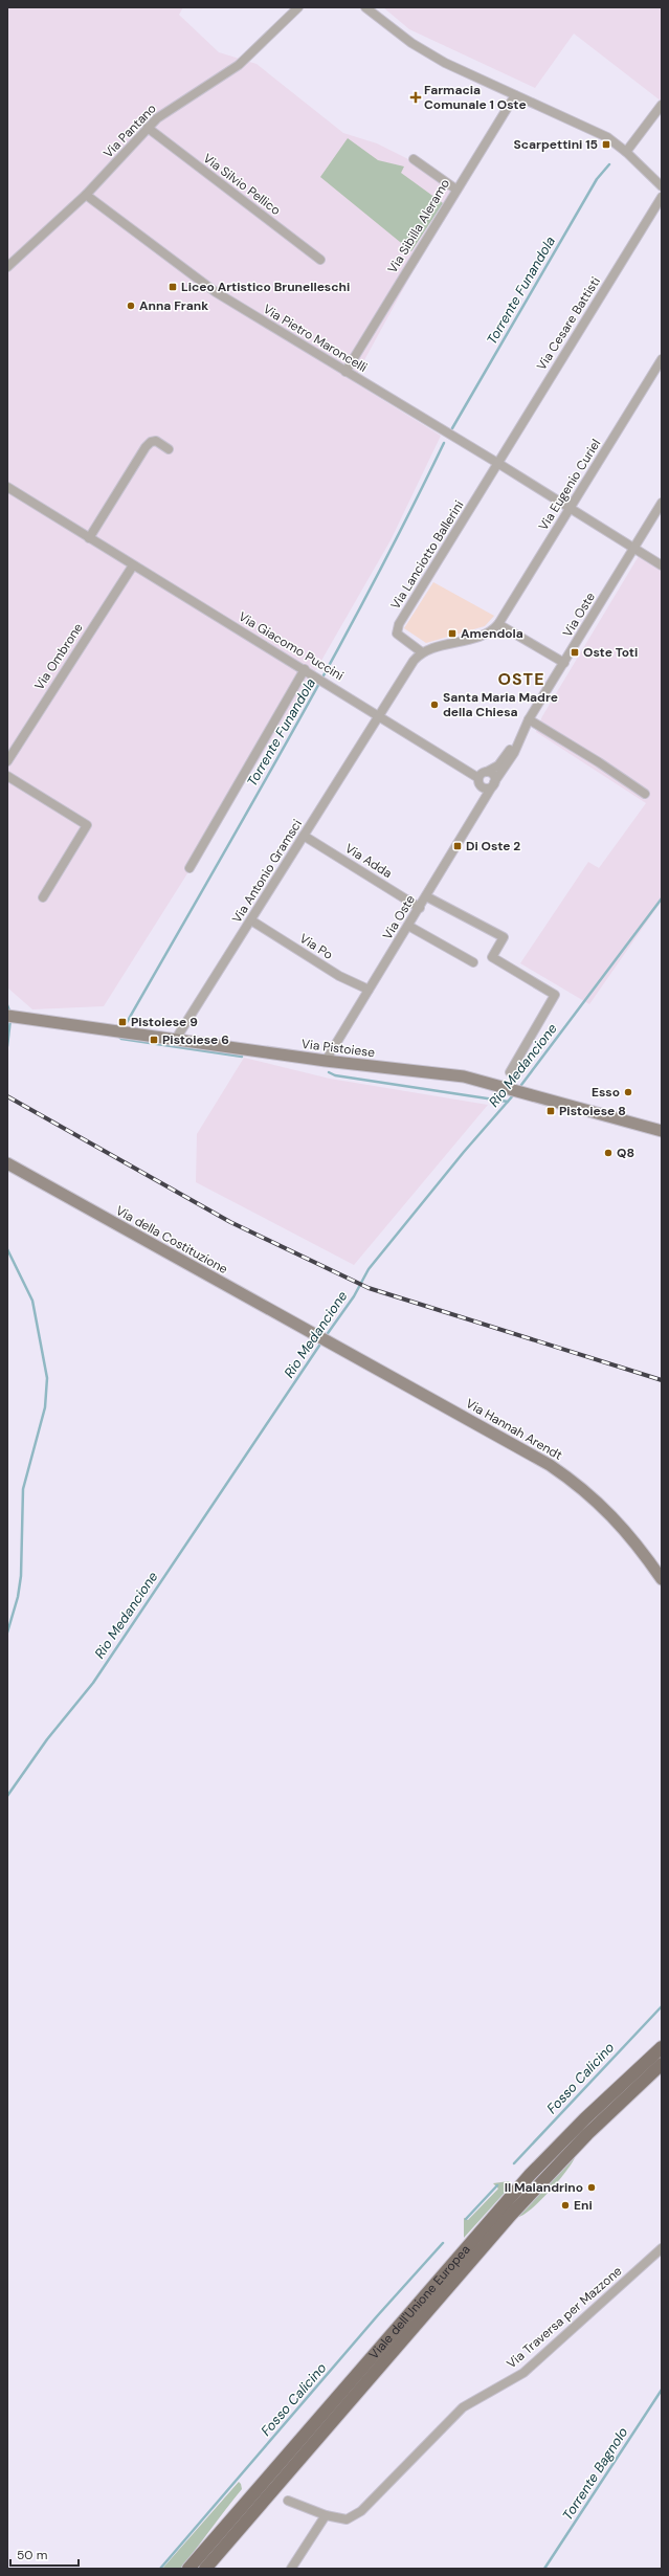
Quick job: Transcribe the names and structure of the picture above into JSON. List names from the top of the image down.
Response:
{
  "streets": {
    "main road": [
      "Via Pistoiese",
      "Via della Costituzione",
      "Via Hannah Arendt",
      "Viale dell'Unione Europea"
    ],
    "street": [
      "Via Pantano",
      "Via Silvio Pellico",
      "Via Sibilla Aleramo",
      "Via Cesare Battisti",
      "Via Pietro Maroncelli",
      "Via Eugenio Curiel",
      "Via Lanciotto Ballerini",
      "Via Oste",
      "Via Giacomo Puccini",
      "Via Ombrone",
      "Via Adda",
      "Via Antonio Gramsci",
      "Via Po",
      "Via Traversa per Mazzone"
    ]
  },
  "crossings": [
    ["Via Pantano", "Via Silvio Pellico"],
    ["Via Pantano", "Via Pietro Maroncelli"],
    ["Via Sibilla Aleramo", "Via Pietro Maroncelli"],
    ["Via Cesare Battisti", "Via Pietro Maroncelli"],
    ["Via Cesare Battisti", "Via Lanciotto Ballerini"],
    ["Via Pietro Maroncelli", "Via Eugenio Curiel"],
    ["Via Pietro Maroncelli", "Via Lanciotto Ballerini"],
    ["Via Pietro Maroncelli", "Via Oste"],
    ["Via Lanciotto Ballerini", "Via Antonio Gramsci"],
    ["Via Oste", "Via Giacomo Puccini"],
    ["Via Oste", "Via Adda"],
    ["Via Oste", "Via Po"],
    ["Via Oste", "Via Pistoiese"],
    ["Via Giacomo Puccini", "Via Ombrone"],
    ["Via Giacomo Puccini", "Via Antonio Gramsci"],
    ["Via Adda", "Via Antonio Gramsci"],
    ["Via Antonio Gramsci", "Via Po"],
    ["Via Antonio Gramsci", "Via Pistoiese"],
    ["Via della Costituzione", "Via Hannah Arendt"]
  ],
  "districts": ["OSTE"],
  "water": [
    "Torrente Funandola",
    "Rio Medancione",
    "Fosso Calicino",
    "Torrente Bagnolo"
  ],
  "places": {
    "health": ["Farmacia Comunale 1 Oste"],
    "transit": [
      "Scarpettini 15",
      "Liceo Artistico Brunelleschi",
      "Amendola",
      "Oste Toti",
      "Di Oste 2",
      "Pistoiese 9",
      "Pistoiese 6",
      "Pistoiese 8"
    ],
    "other": [
      "Anna Frank",
      "Santa Maria Madre della Chiesa",
      "Esso",
      "Q8",
      "Il Malandrino",
      "Eni"
    ]
  },
  "scale_bar": "50 m"
}
